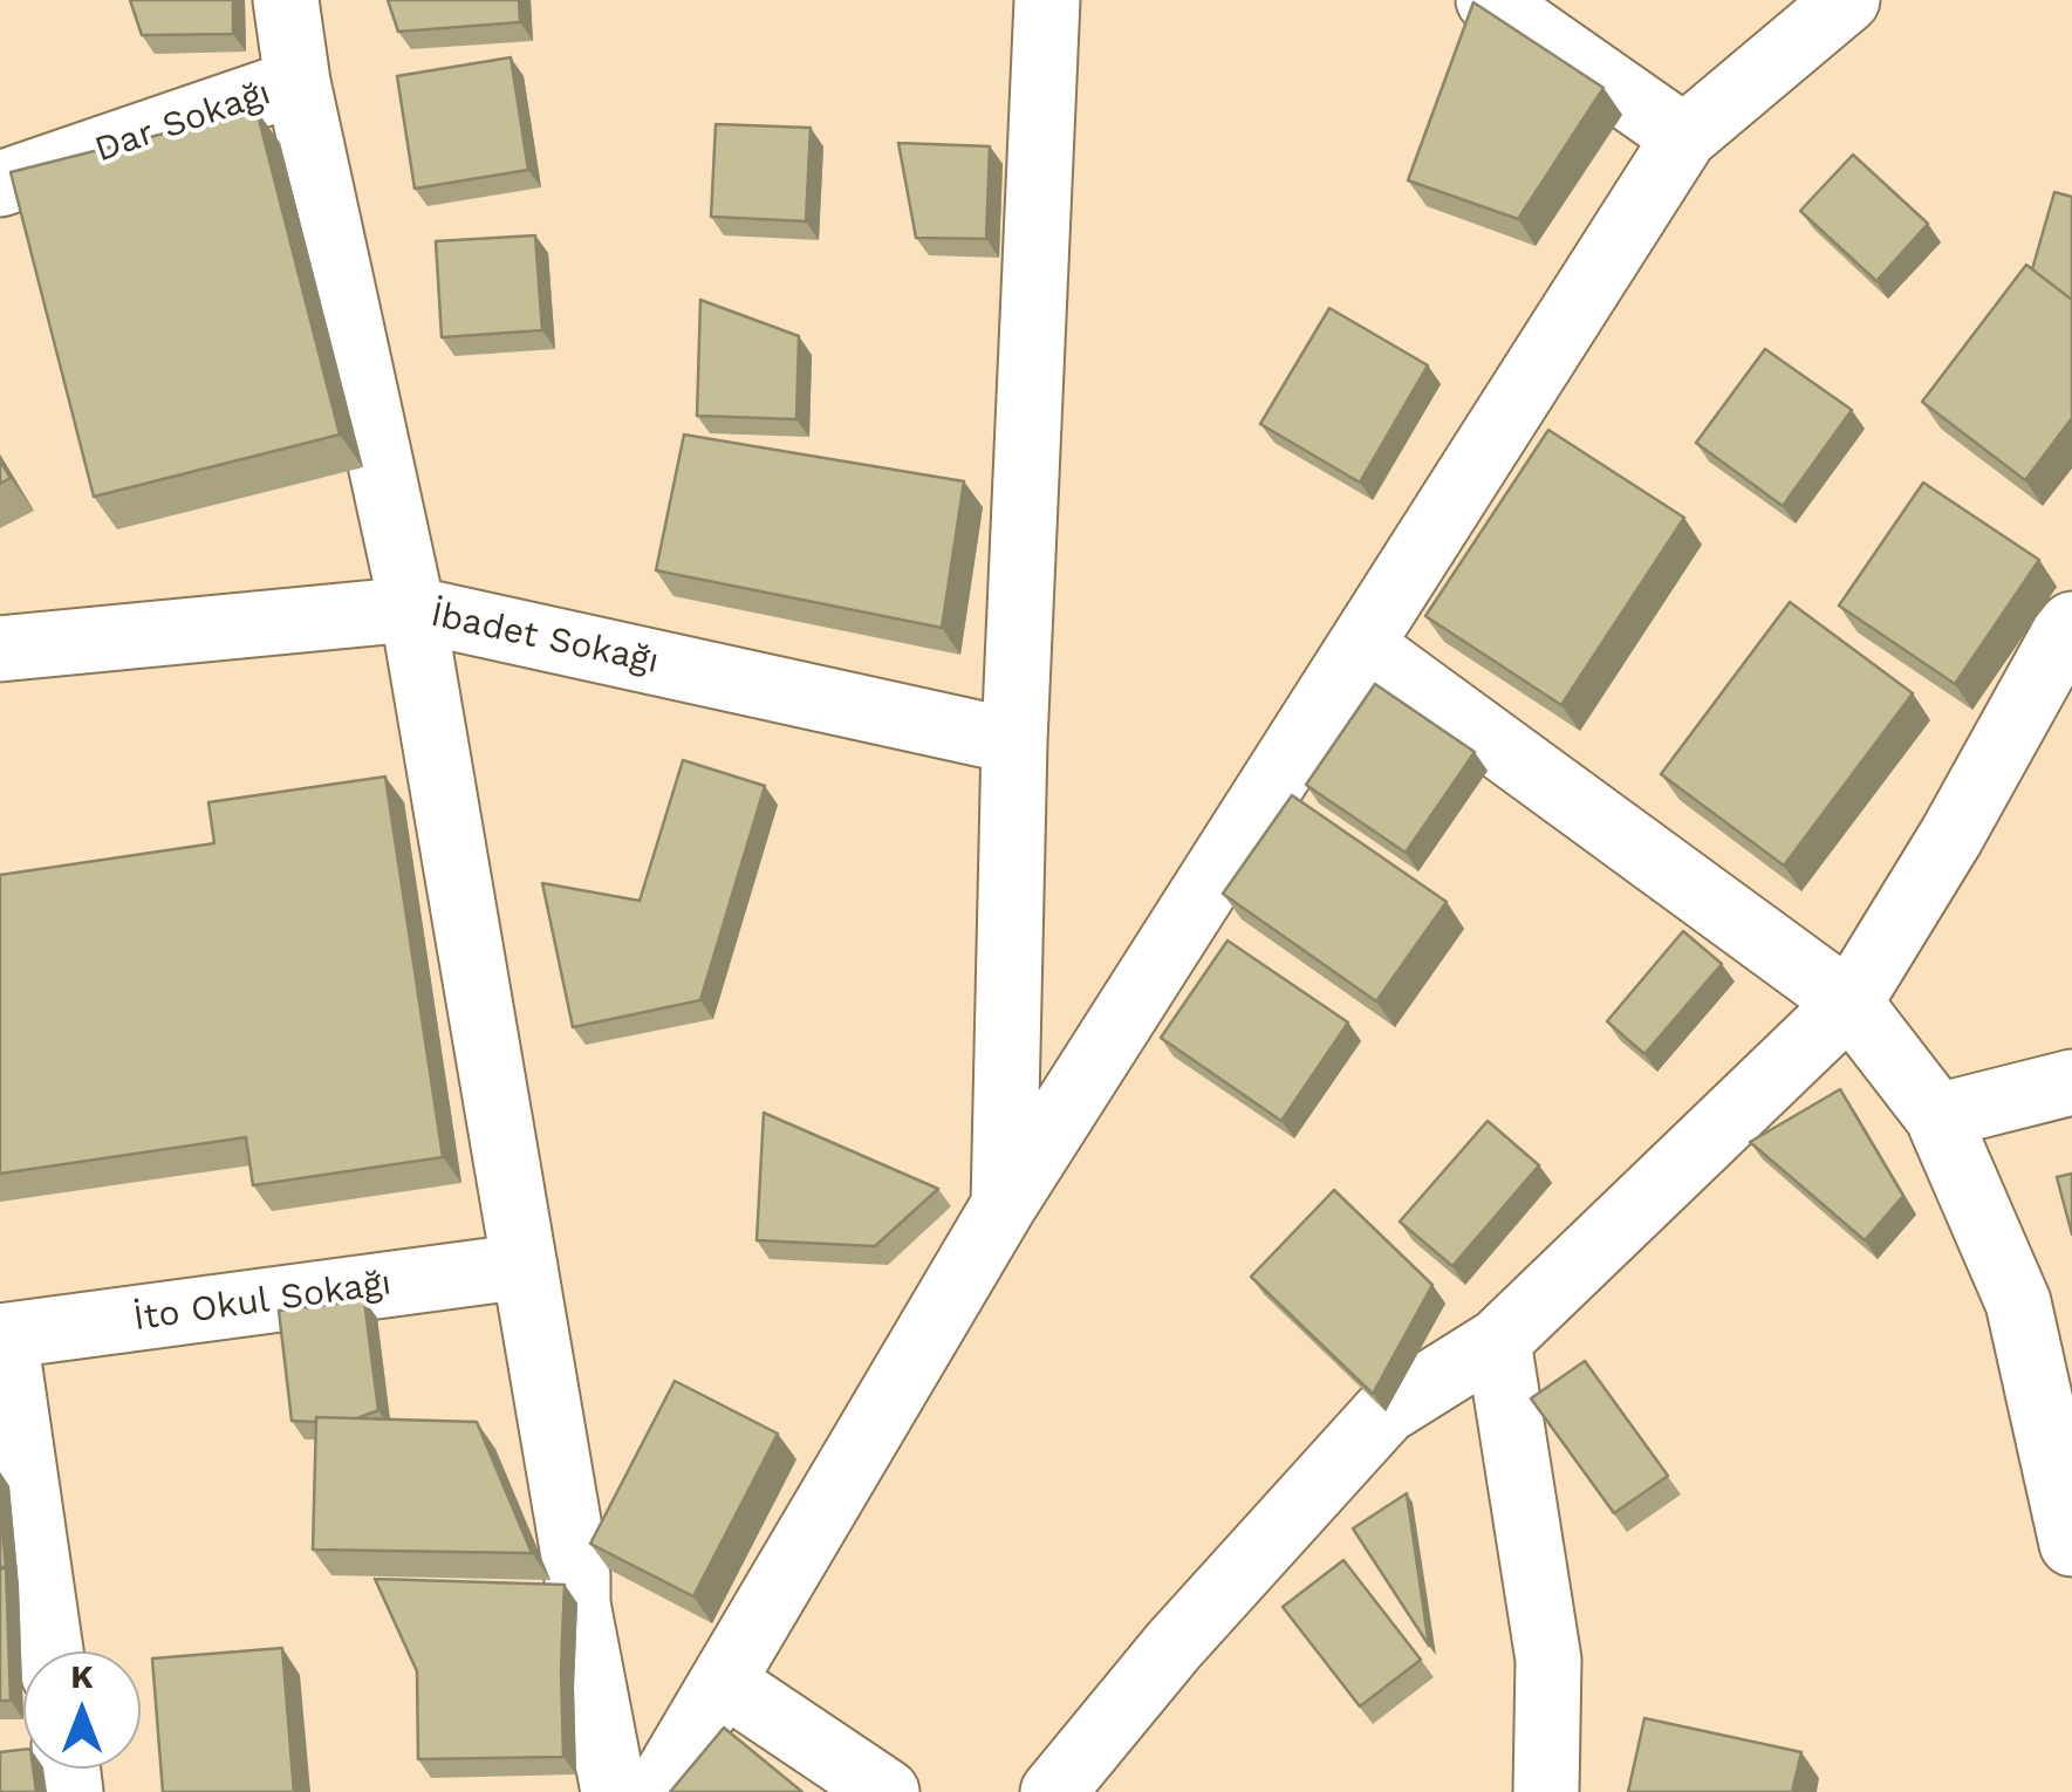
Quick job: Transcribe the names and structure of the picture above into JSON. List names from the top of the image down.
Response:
{
  "streets": {
    "street": ["Dar Sokağı", "İbadet Sokağı", "İto Okul Sokağı"]
  },
  "north": "top"
}
